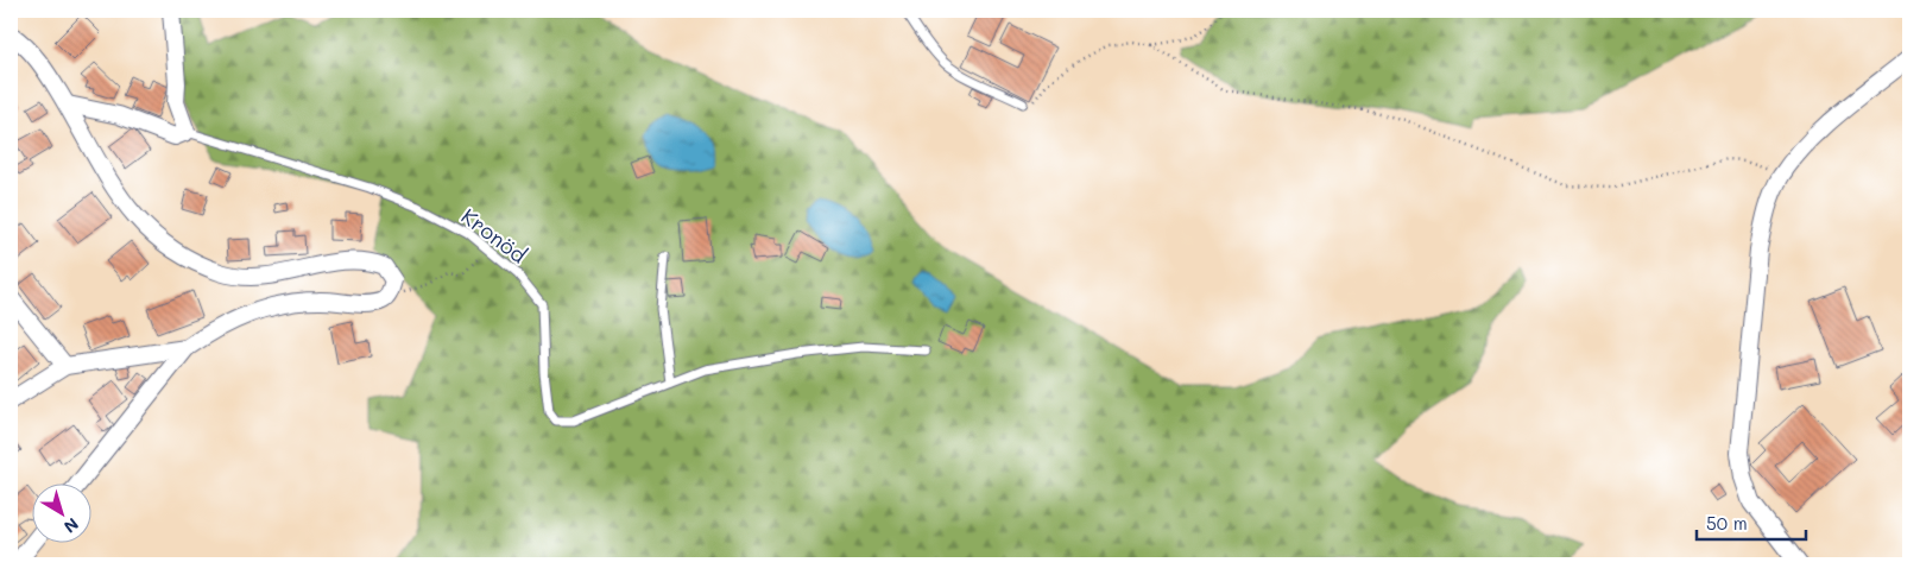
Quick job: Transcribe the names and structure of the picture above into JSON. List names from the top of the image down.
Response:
{
  "streets": {
    "lane": ["Kronöd"]
  },
  "scale_bar": "50 m",
  "north": "bottom right"
}
